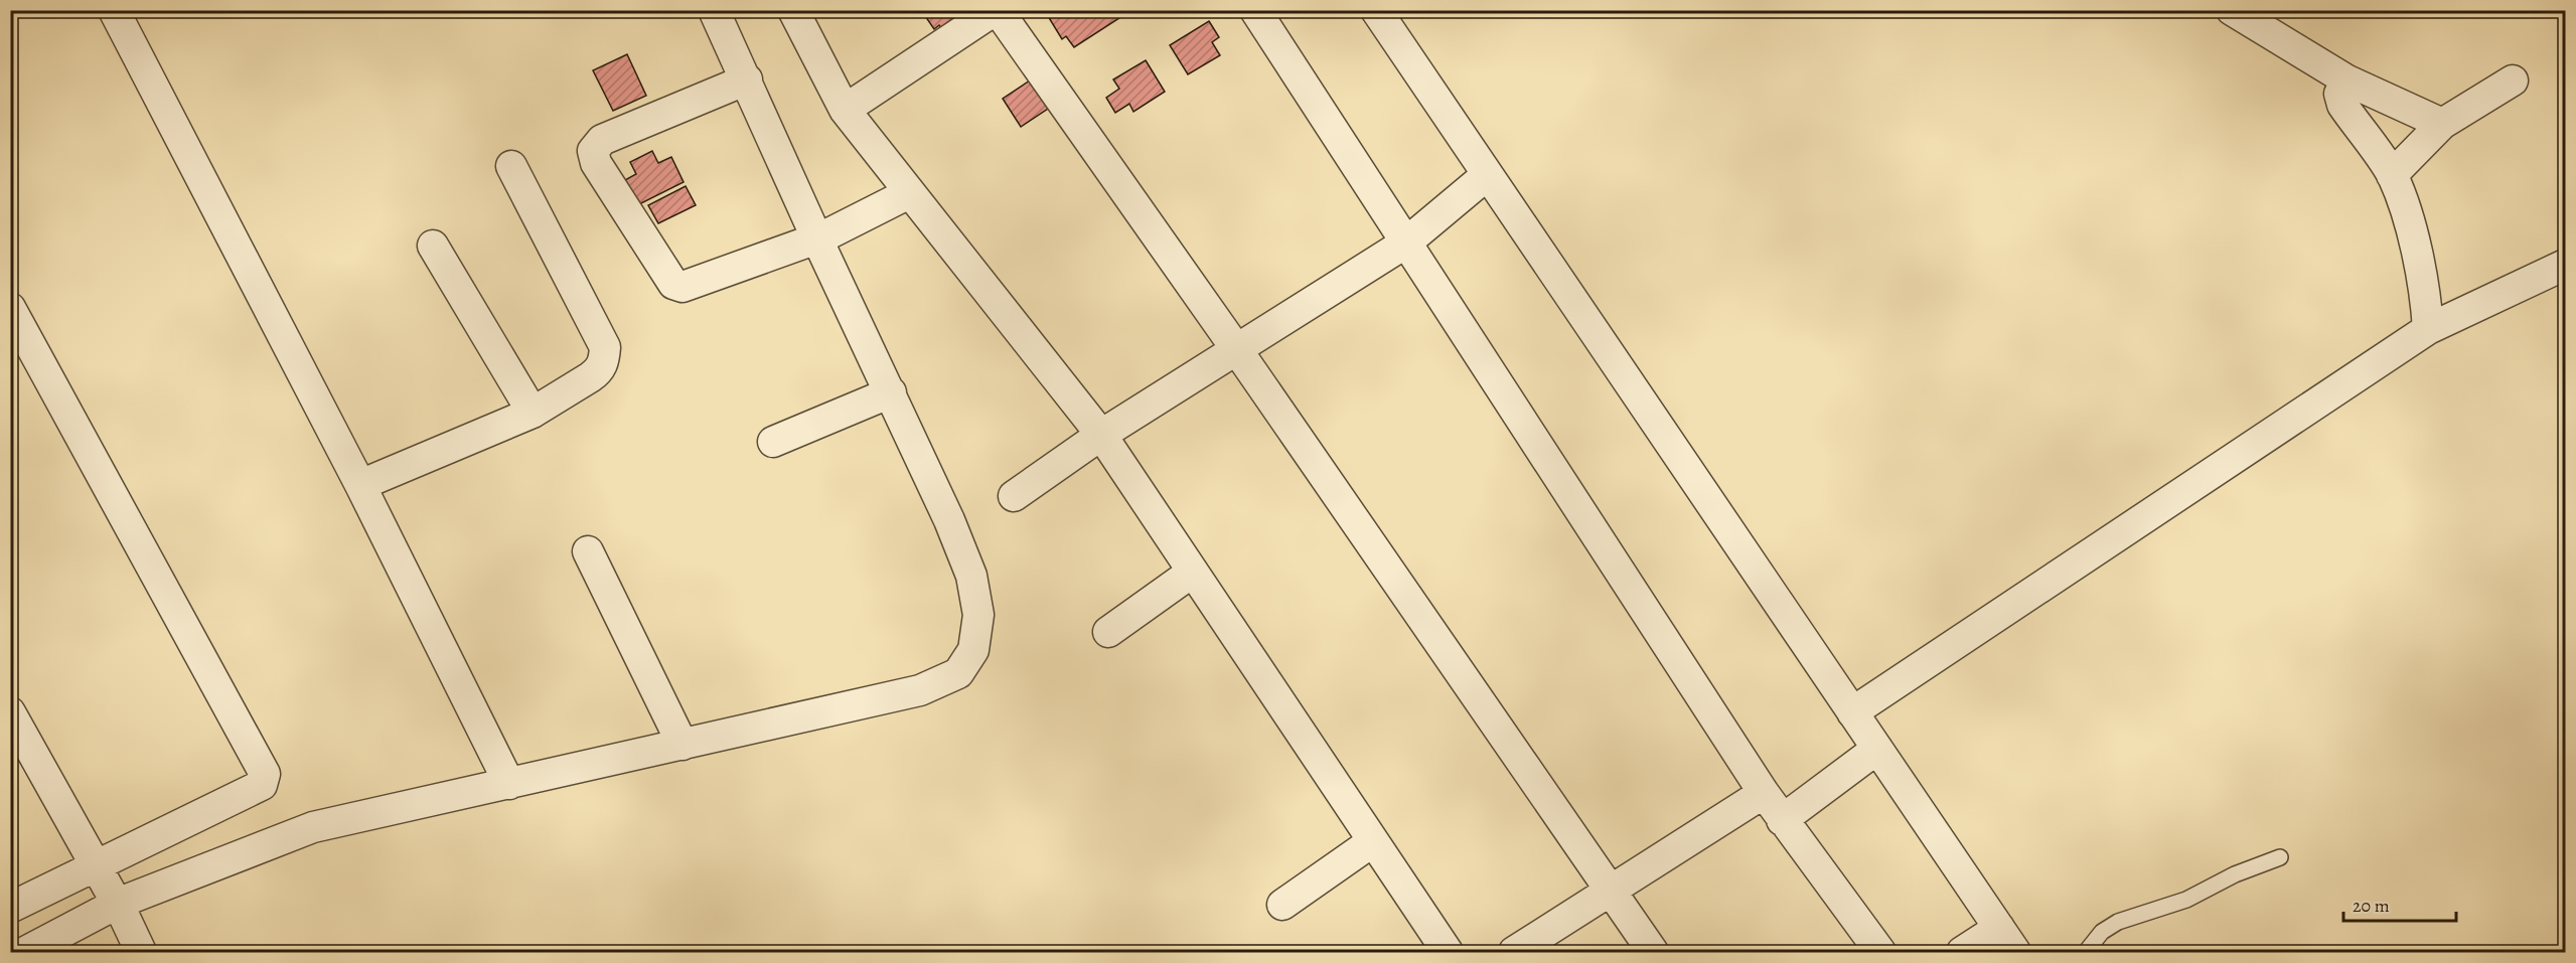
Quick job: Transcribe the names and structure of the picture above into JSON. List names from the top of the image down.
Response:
{
  "scale_bar": "20 m"
}
